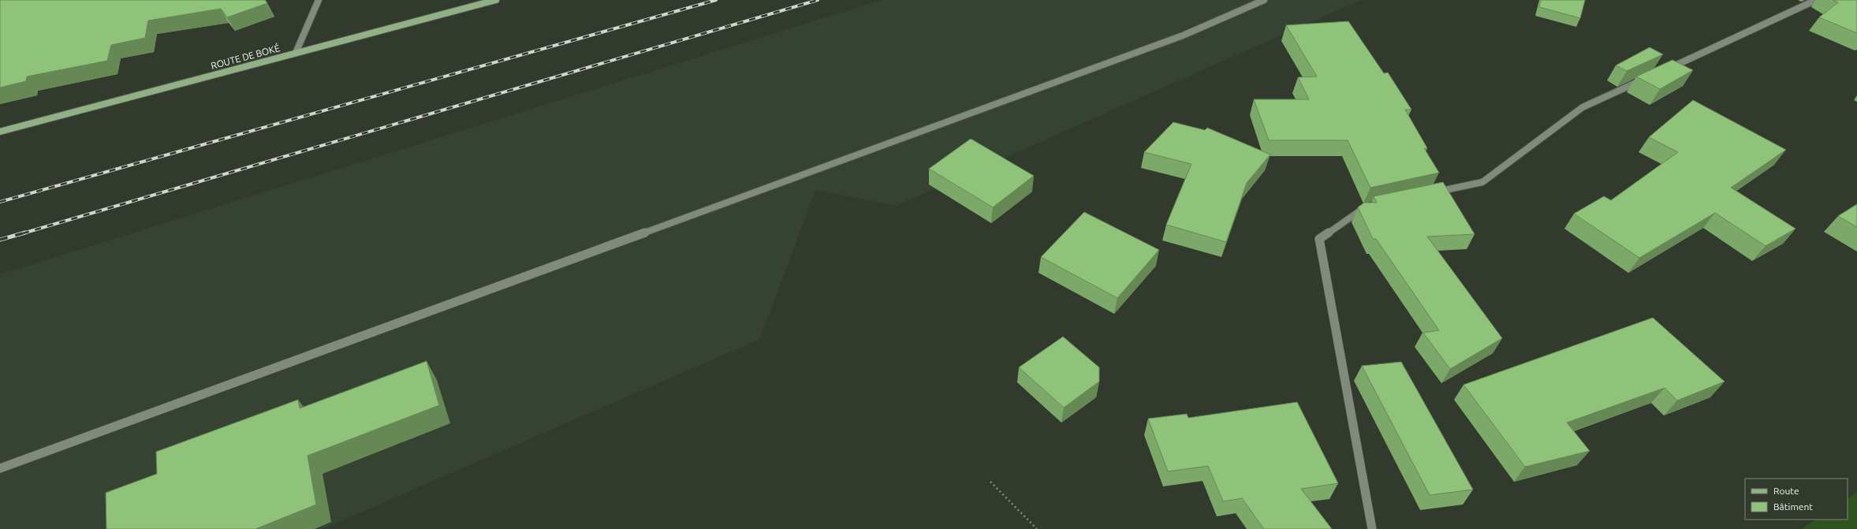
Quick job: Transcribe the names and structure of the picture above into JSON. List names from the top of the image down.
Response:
{
  "streets": {
    "main road": ["ROUTE DE BOKÉ"]
  },
  "legend": ["Route", "Bâtiment"]
}
